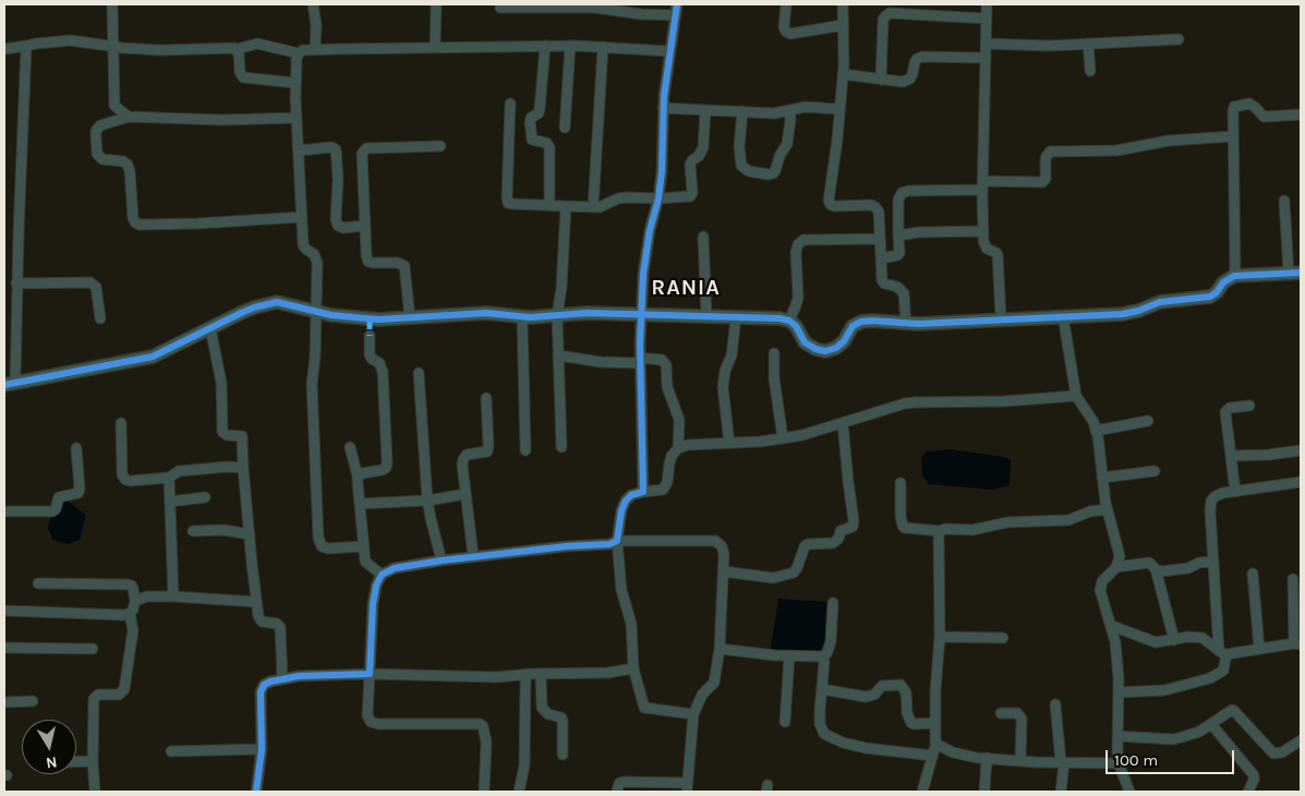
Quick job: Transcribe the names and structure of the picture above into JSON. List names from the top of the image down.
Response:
{
  "districts": ["RANIA"],
  "scale_bar": "100 m",
  "north": "bottom"
}
